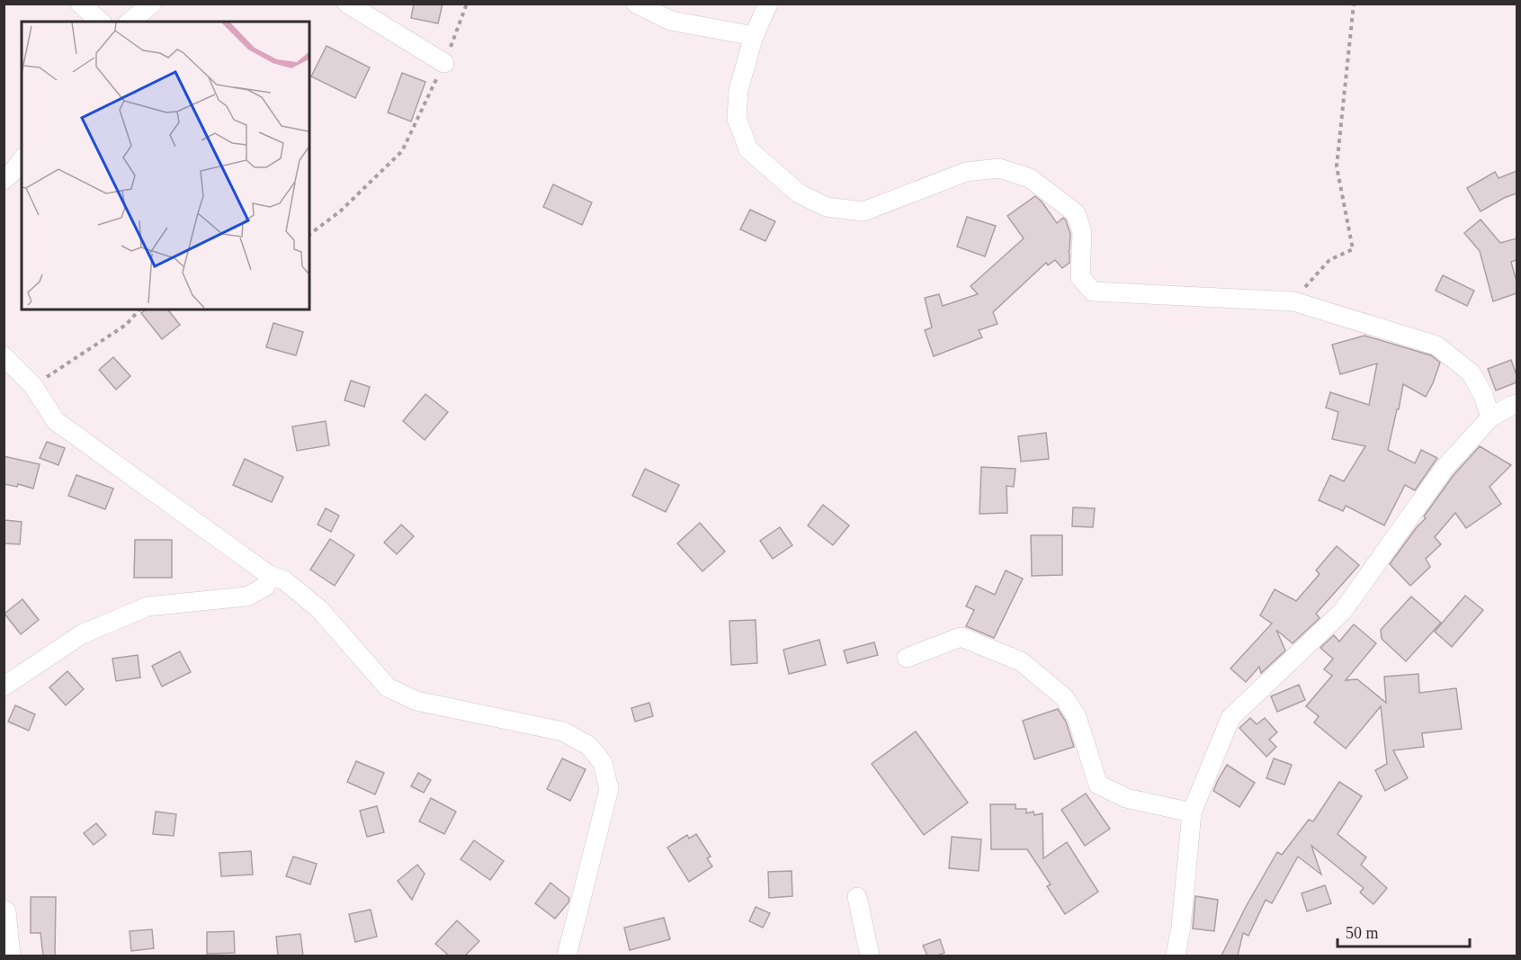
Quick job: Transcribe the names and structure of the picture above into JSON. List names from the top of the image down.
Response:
{
  "scale_bar": "50 m"
}
